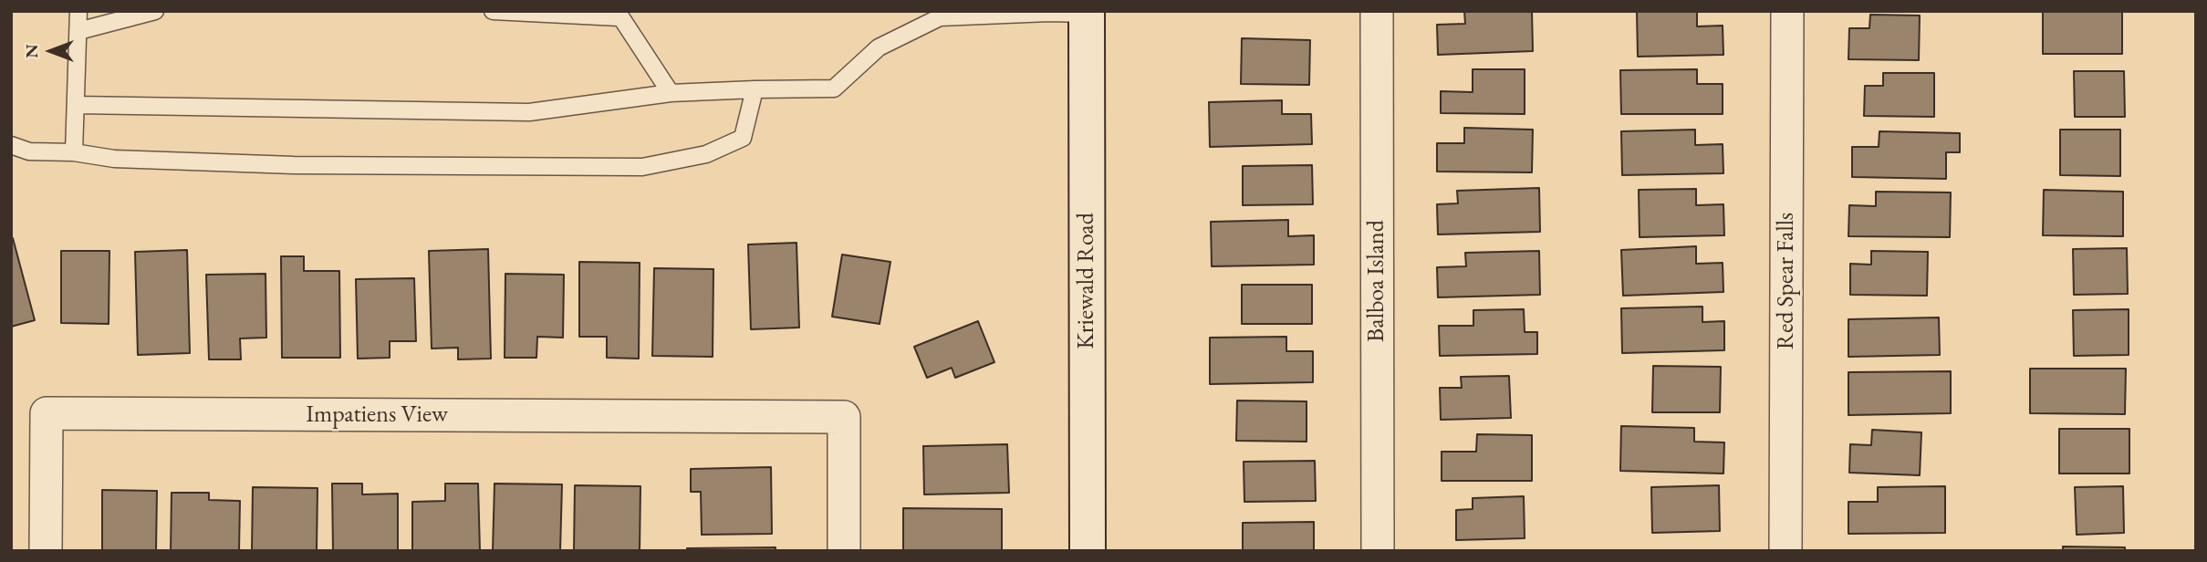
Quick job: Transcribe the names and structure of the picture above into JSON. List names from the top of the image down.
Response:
{
  "streets": {
    "street": [
      "Kriewald Road",
      "Balboa Island",
      "Red Spear Falls",
      "Impatiens View"
    ]
  },
  "north": "left"
}
